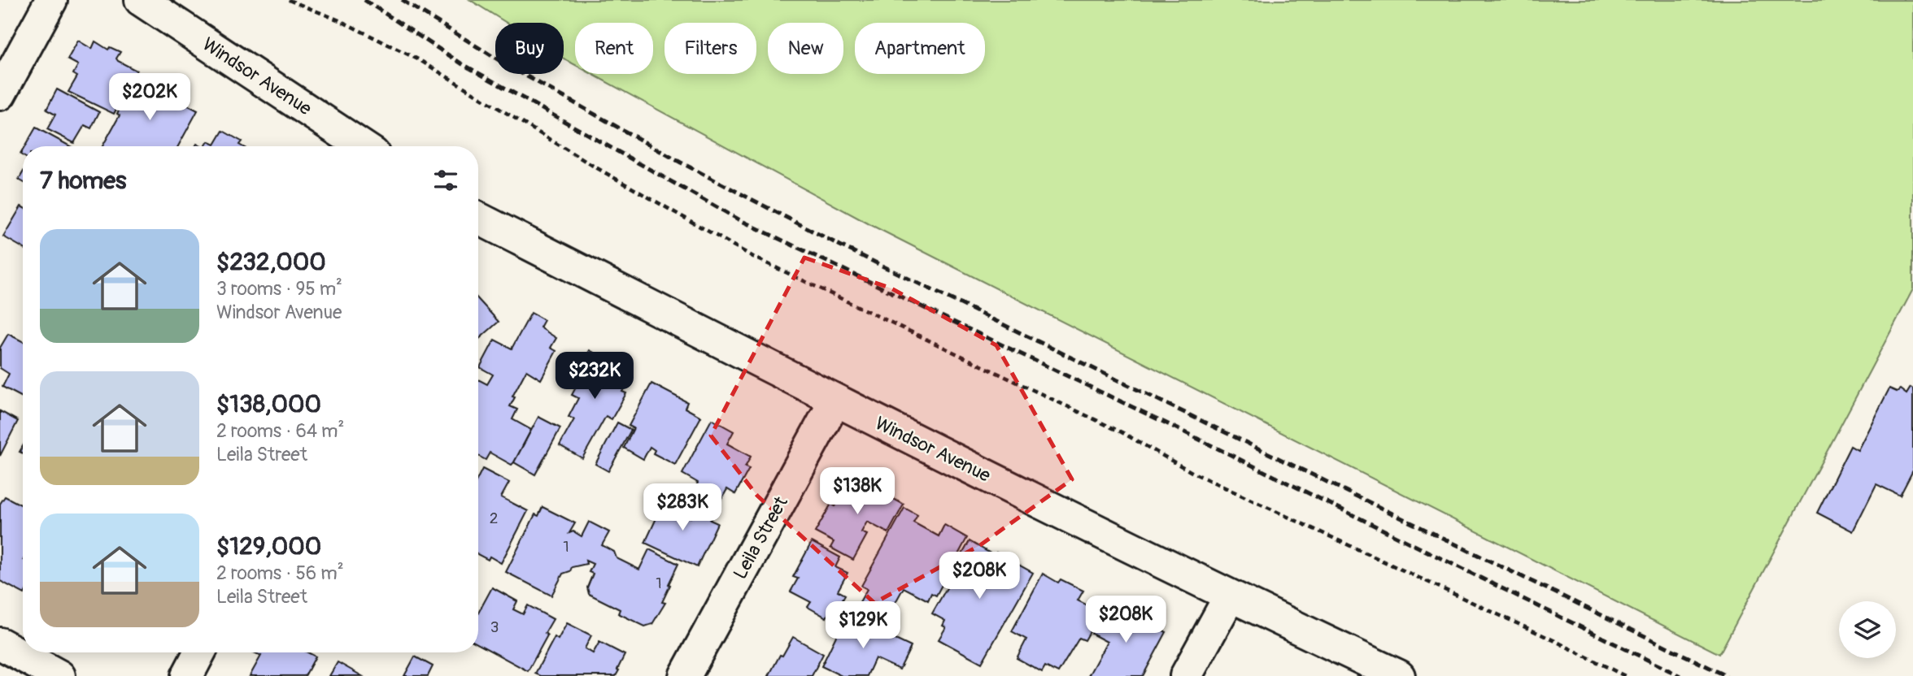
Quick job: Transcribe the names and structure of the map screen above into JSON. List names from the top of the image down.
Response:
{
  "streets": {
    "street": ["Windsor Avenue", "Leila Street"]
  },
  "crossings": [
    ["Windsor Avenue", "Leila Street"]
  ],
  "house_numbers": [
    "2",
    "1",
    "1",
    "3"
  ],
  "page": {
    "chip": [
      "Buy",
      "Rent",
      "Filters",
      "New",
      "Apartment"
    ],
    "price": [
      "$202K",
      "$232K",
      "$138K",
      "$283K",
      "$208K",
      "$208K",
      "$129K"
    ],
    "heading": "7 homes",
    "list": [
      {
        "name": "$232,000",
        "note": "3 rooms · 95 m² · Windsor Avenue"
      },
      {
        "name": "$138,000",
        "note": "2 rooms · 64 m² · Leila Street"
      },
      {
        "name": "$129,000",
        "note": "2 rooms · 56 m² · Leila Street"
      }
    ]
  }
}
